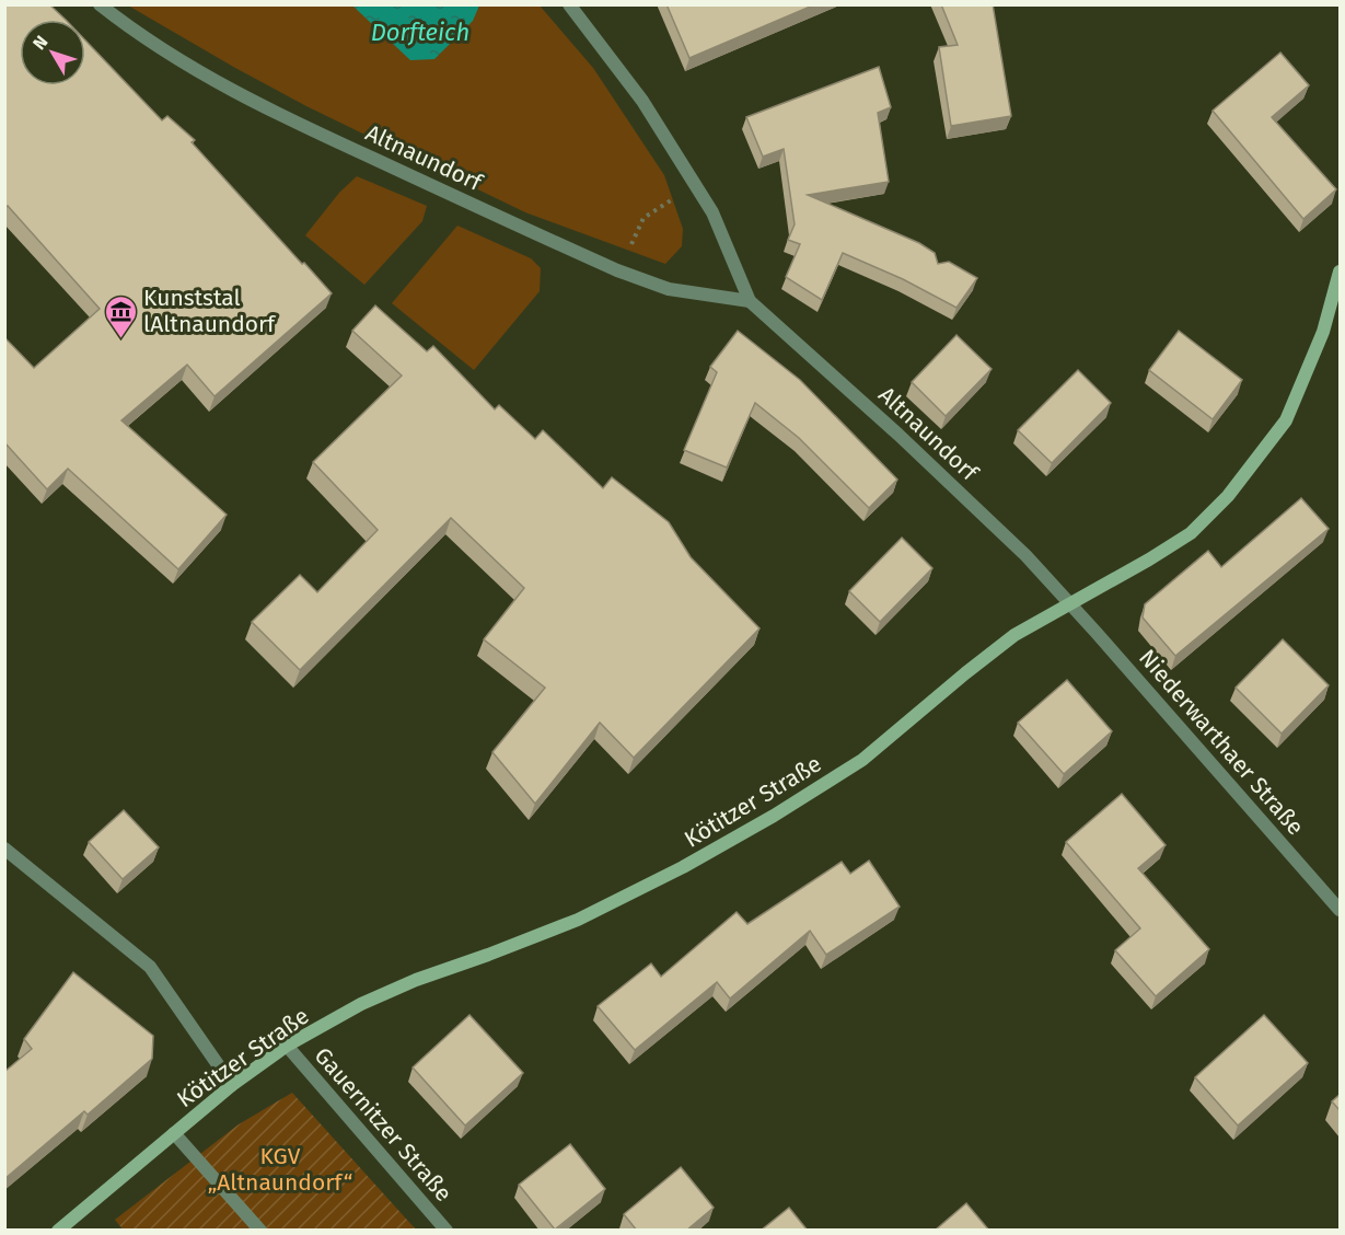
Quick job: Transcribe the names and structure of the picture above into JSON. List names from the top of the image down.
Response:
{
  "streets": {
    "street": [
      "Altnaundorf",
      "Niederwarthaer Straße",
      "Kötitzer Straße",
      "Gauernitzer Straße"
    ]
  },
  "crossings": [
    ["Altnaundorf", "Niederwarthaer Straße"],
    ["Altnaundorf", "Kötitzer Straße"],
    ["Niederwarthaer Straße", "Kötitzer Straße"],
    ["Kötitzer Straße", "Gauernitzer Straße"]
  ],
  "water": ["Dorfteich"],
  "parks": ["KGV „Altnaundorf“"],
  "places": {
    "museum": ["Kunststal lAltnaundorf"]
  },
  "north": "top left"
}
